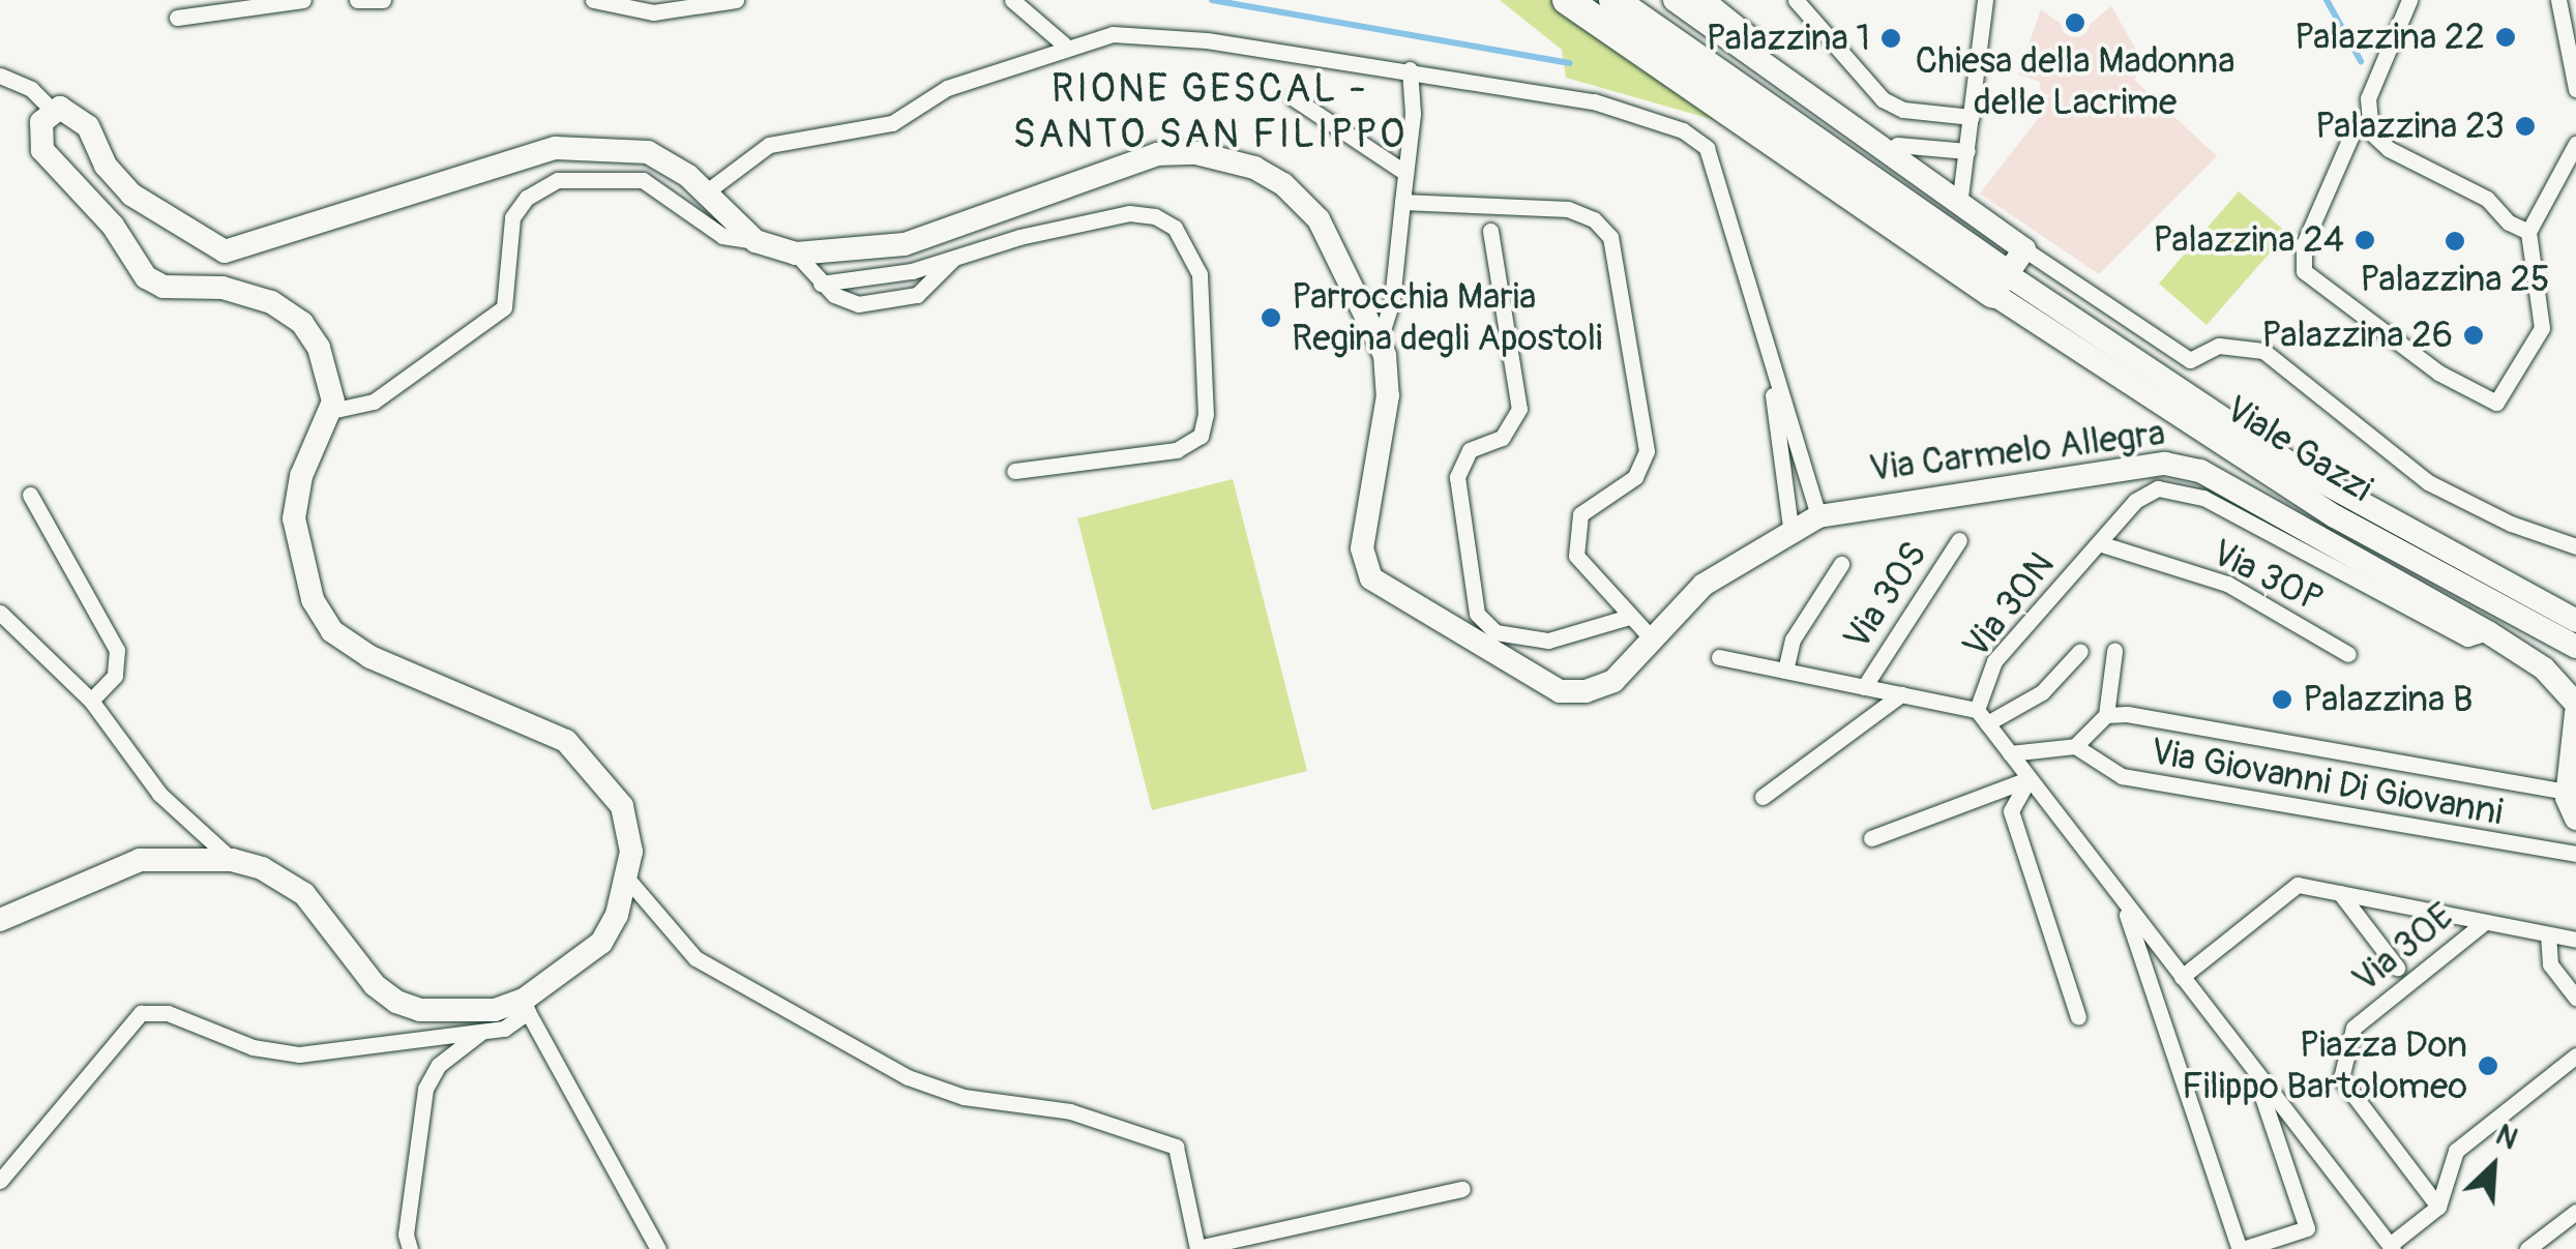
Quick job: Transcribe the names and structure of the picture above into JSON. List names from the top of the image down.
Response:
{
  "streets": {
    "street": [
      "Viale Gazzi",
      "Via Carmelo Allegra",
      "Via 30P",
      "Via 30S",
      "Via 30N",
      "Via Giovanni Di Giovanni",
      "Via 30E"
    ]
  },
  "crossings": [
    ["Via Carmelo Allegra", "Via 30P"],
    ["Via Carmelo Allegra", "Via 30N"],
    ["Via 30P", "Via 30N"]
  ],
  "districts": ["RIONE GESCAL - SANTO SAN FILIPPO"],
  "places": [
    "Chiesa della Madonna delle Lacrime",
    "Palazzina 22",
    "Palazzina 1",
    "Palazzina 23",
    "Palazzina 24",
    "Palazzina 25",
    "Parrocchia Maria Regina degli Apostoli",
    "Palazzina 26",
    "Palazzina B",
    "Piazza Don Filippo Bartolomeo"
  ],
  "north": "top right"
}
